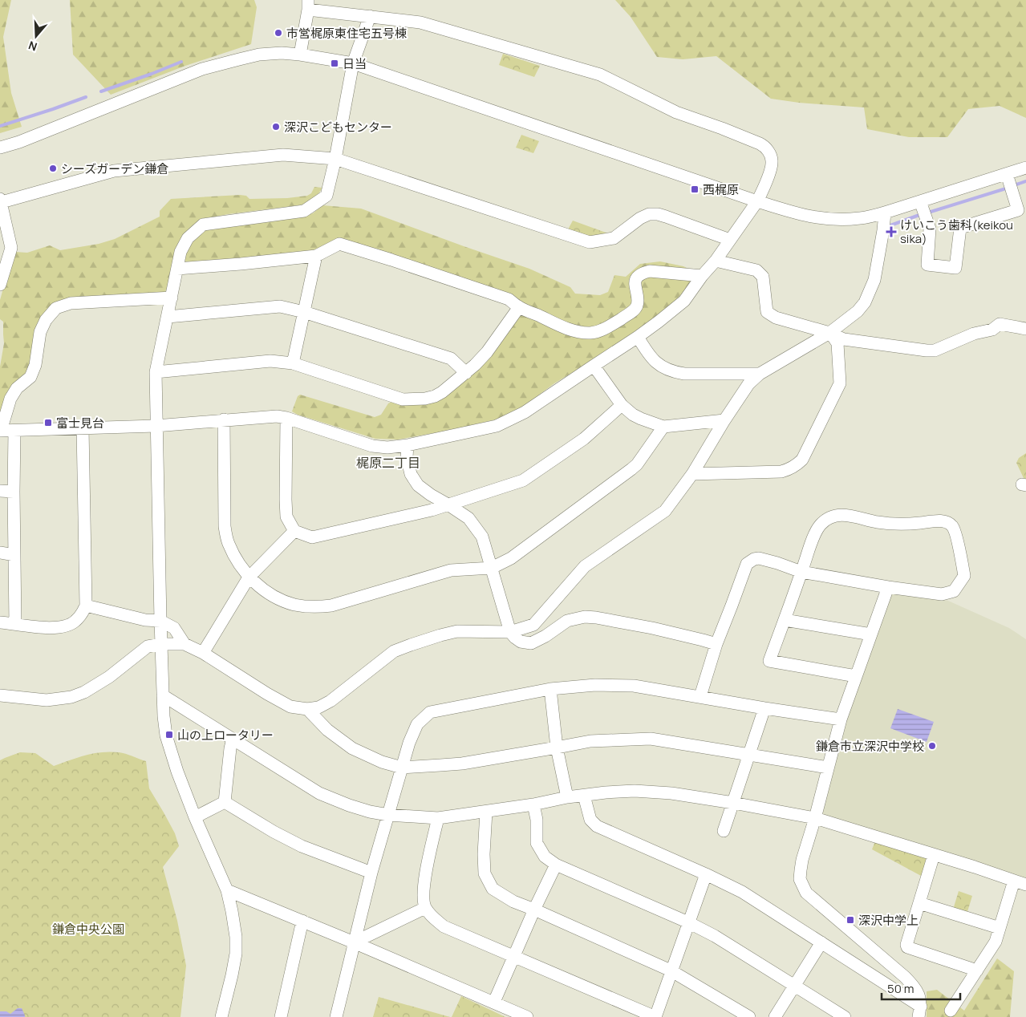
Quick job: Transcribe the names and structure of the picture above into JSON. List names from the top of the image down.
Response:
{
  "districts": ["梶原二丁目"],
  "parks": ["鎌倉中央公園"],
  "places": {
    "other": [
      "市営梶原東住宅五号棟",
      "深沢こどもセンター",
      "シーズガーデン鎌倉",
      "鎌倉市立深沢中学校"
    ],
    "transit": [
      "日当",
      "西梶原",
      "富士見台",
      "山の上ロータリー",
      "深沢中学上"
    ],
    "health": ["けいこう歯科(keikou sika)"]
  },
  "scale_bar": "50 m",
  "north": "bottom"
}
